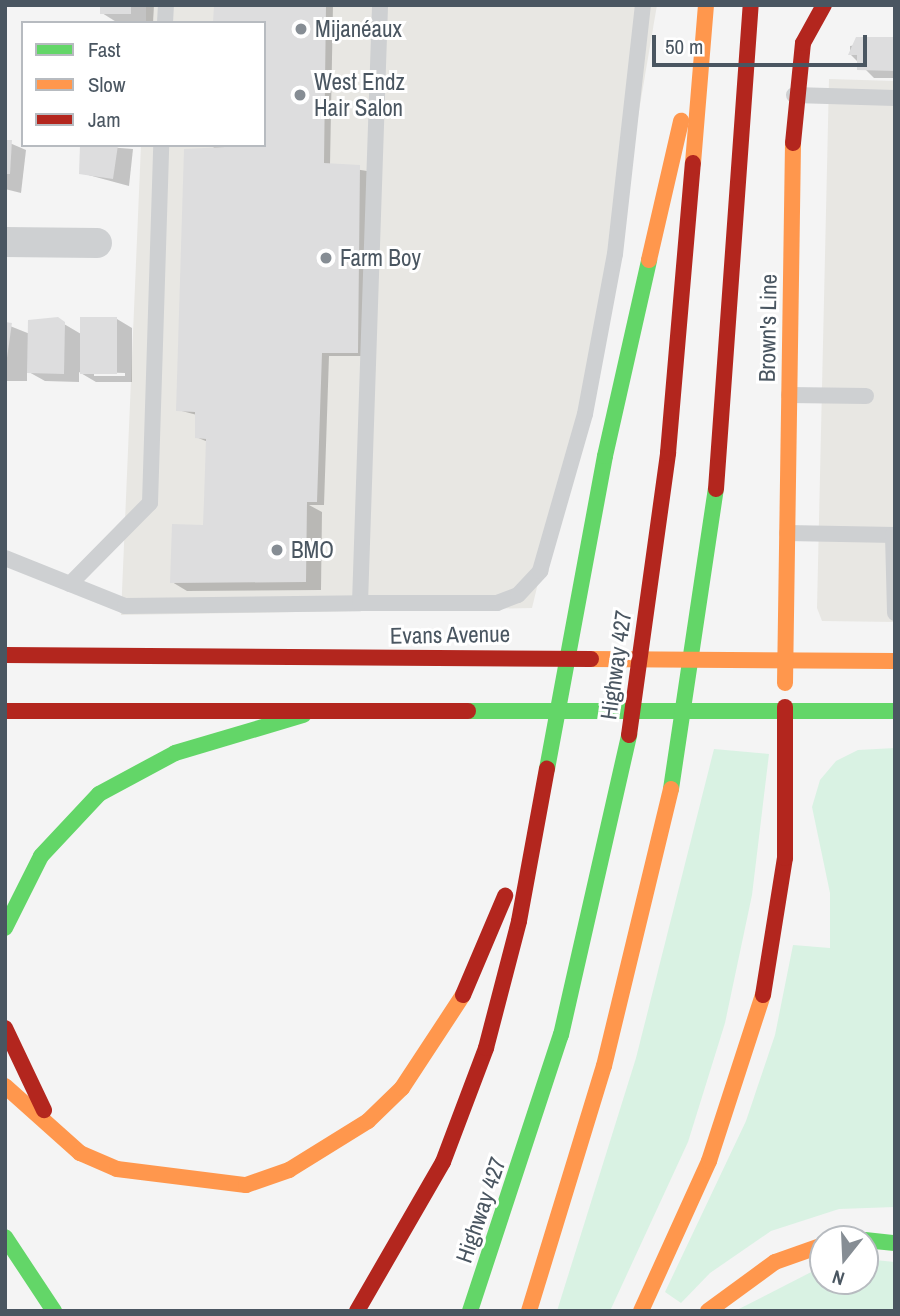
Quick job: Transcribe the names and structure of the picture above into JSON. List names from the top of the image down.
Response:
{
  "streets": {
    "main road": ["Brown's Line", "Evans Avenue", "Highway 427"]
  },
  "crossings": [
    ["Brown's Line", "Evans Avenue"]
  ],
  "places": [
    "Mijanéaux",
    "West Endz Hair Salon",
    "Farm Boy",
    "BMO"
  ],
  "legend": ["Fast", "Slow", "Jam"],
  "scale_bar": "50 m",
  "north": "bottom"
}
